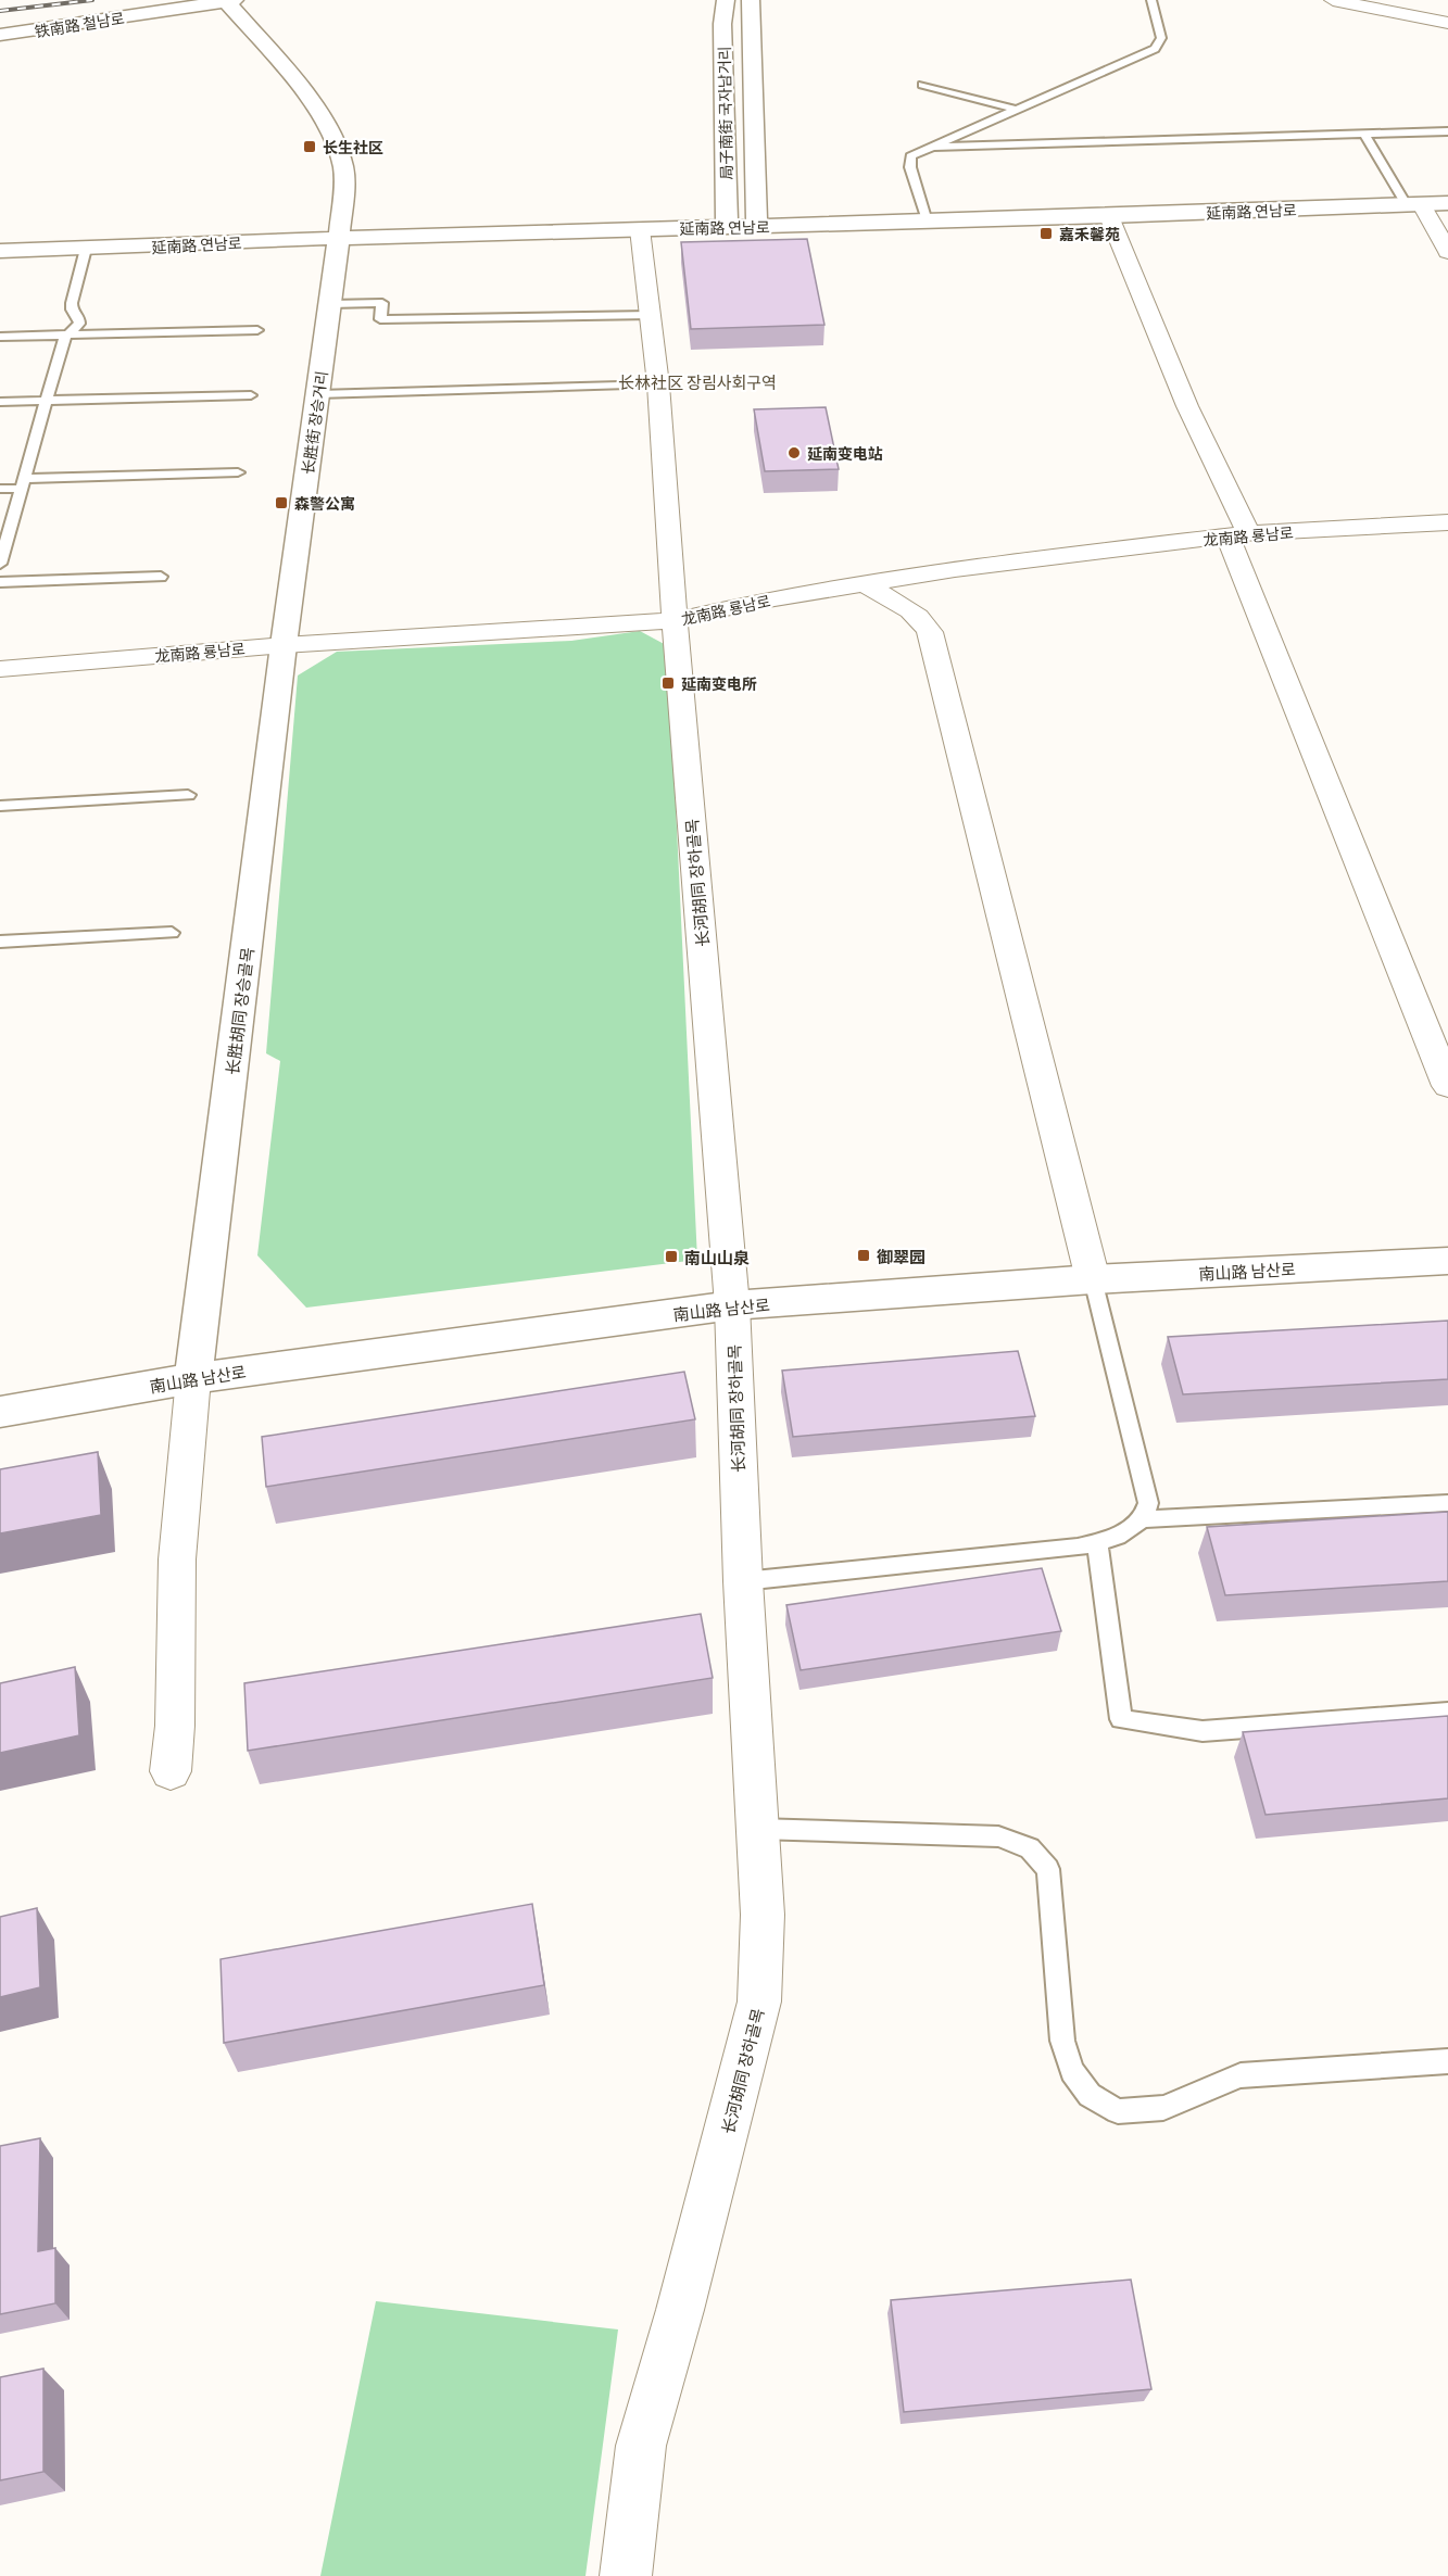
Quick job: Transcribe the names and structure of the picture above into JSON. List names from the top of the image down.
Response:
{
  "streets": {
    "street": [
      "铁南路 철남로",
      "局子南街 국자남거리",
      "延南路 연남로",
      "长胜街 장승거리",
      "龙南路 룡남로",
      "长河胡同 장하골목",
      "长胜胡同 장승골목",
      "南山路 남산로"
    ]
  },
  "crossings": [
    ["铁南路 철남로", "长胜街 장승거리"],
    ["局子南街 국자남거리", "延南路 연남로"],
    ["延南路 연남로", "长胜街 장승거리"],
    ["延南路 연남로", "长河胡同 장하골목"],
    ["长胜街 장승거리", "龙南路 룡남로"],
    ["长胜街 장승거리", "长胜胡同 장승골목"],
    ["龙南路 룡남로", "长河胡同 장하골목"],
    ["龙南路 룡남로", "长胜胡同 장승골목"],
    ["长河胡同 장하골목", "南山路 남산로"],
    ["长胜胡同 장승골목", "南山路 남산로"]
  ],
  "districts": ["长林社区 장림사회구역"],
  "places": {
    "transit": [
      "长生社区",
      "嘉禾馨苑",
      "森警公寓",
      "延南变电所",
      "御翠园",
      "南山山泉"
    ],
    "other": ["延南变电站"]
  }
}
